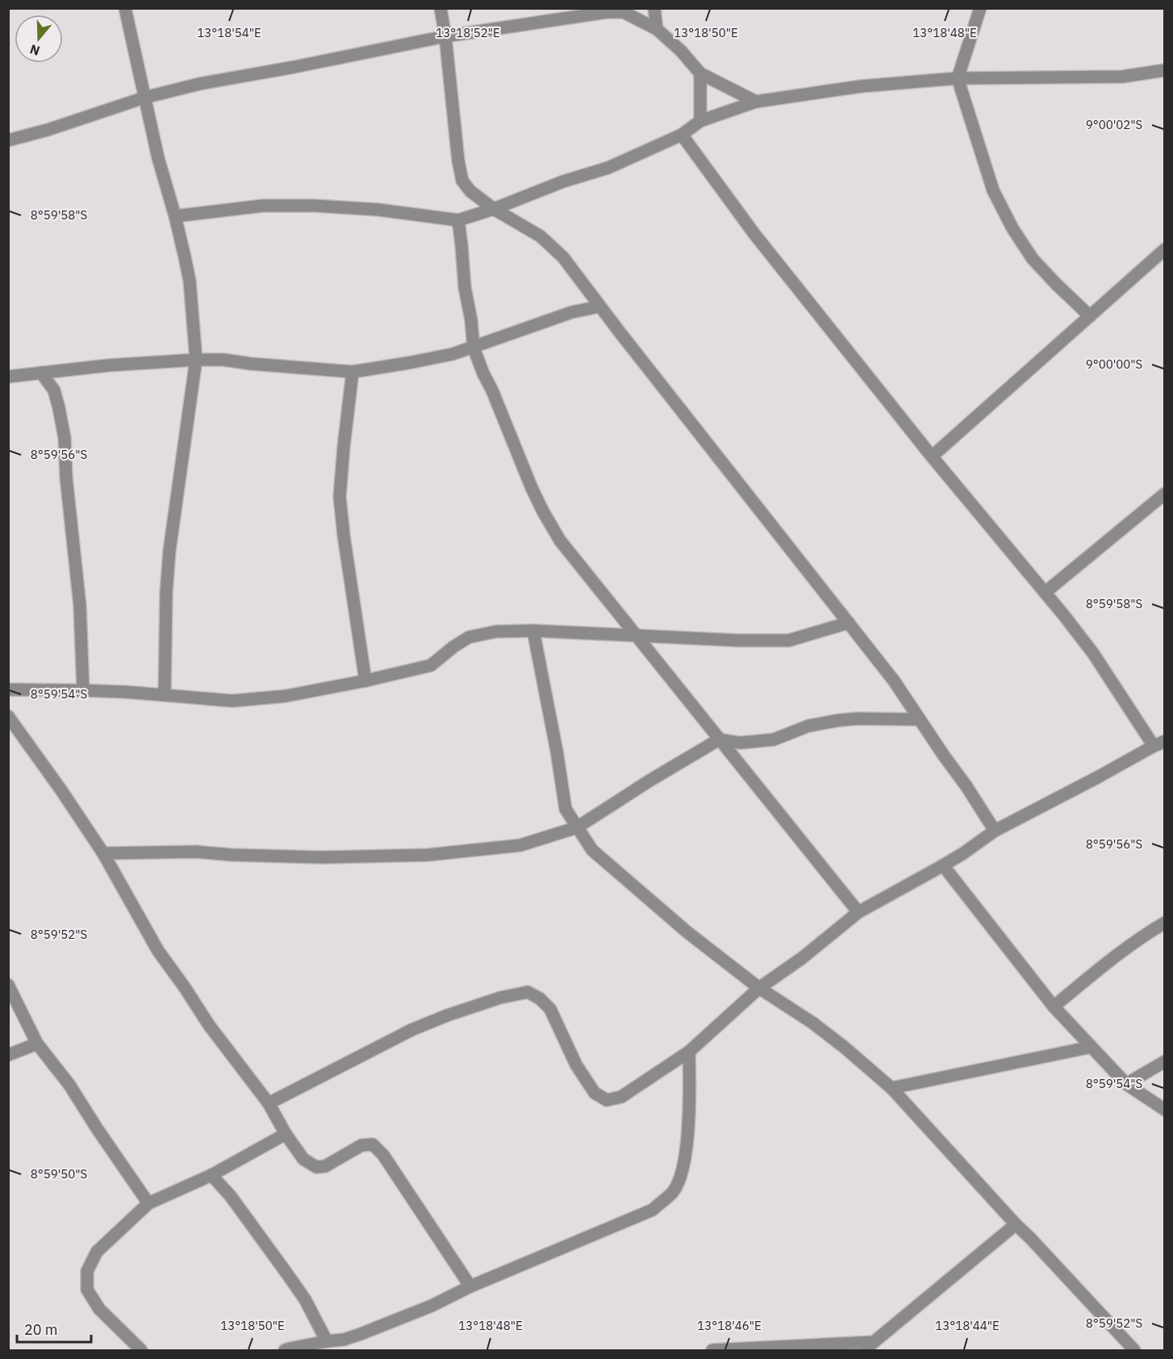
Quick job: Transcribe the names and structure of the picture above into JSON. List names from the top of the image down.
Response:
{
  "scale_bar": "20 m",
  "north": "bottom",
  "coordinates": [
    "13°18'52\"E",
    "13°18'50\"E",
    "13°18'48\"E",
    "13°18'54\"E",
    "9°00'02\"S",
    "8°59'58\"S",
    "9°00'00\"S",
    "8°59'56\"S",
    "8°59'54\"S",
    "8°59'52\"S",
    "8°59'50\"S",
    "13°18'46\"E",
    "13°18'44\"E"
  ]
}
